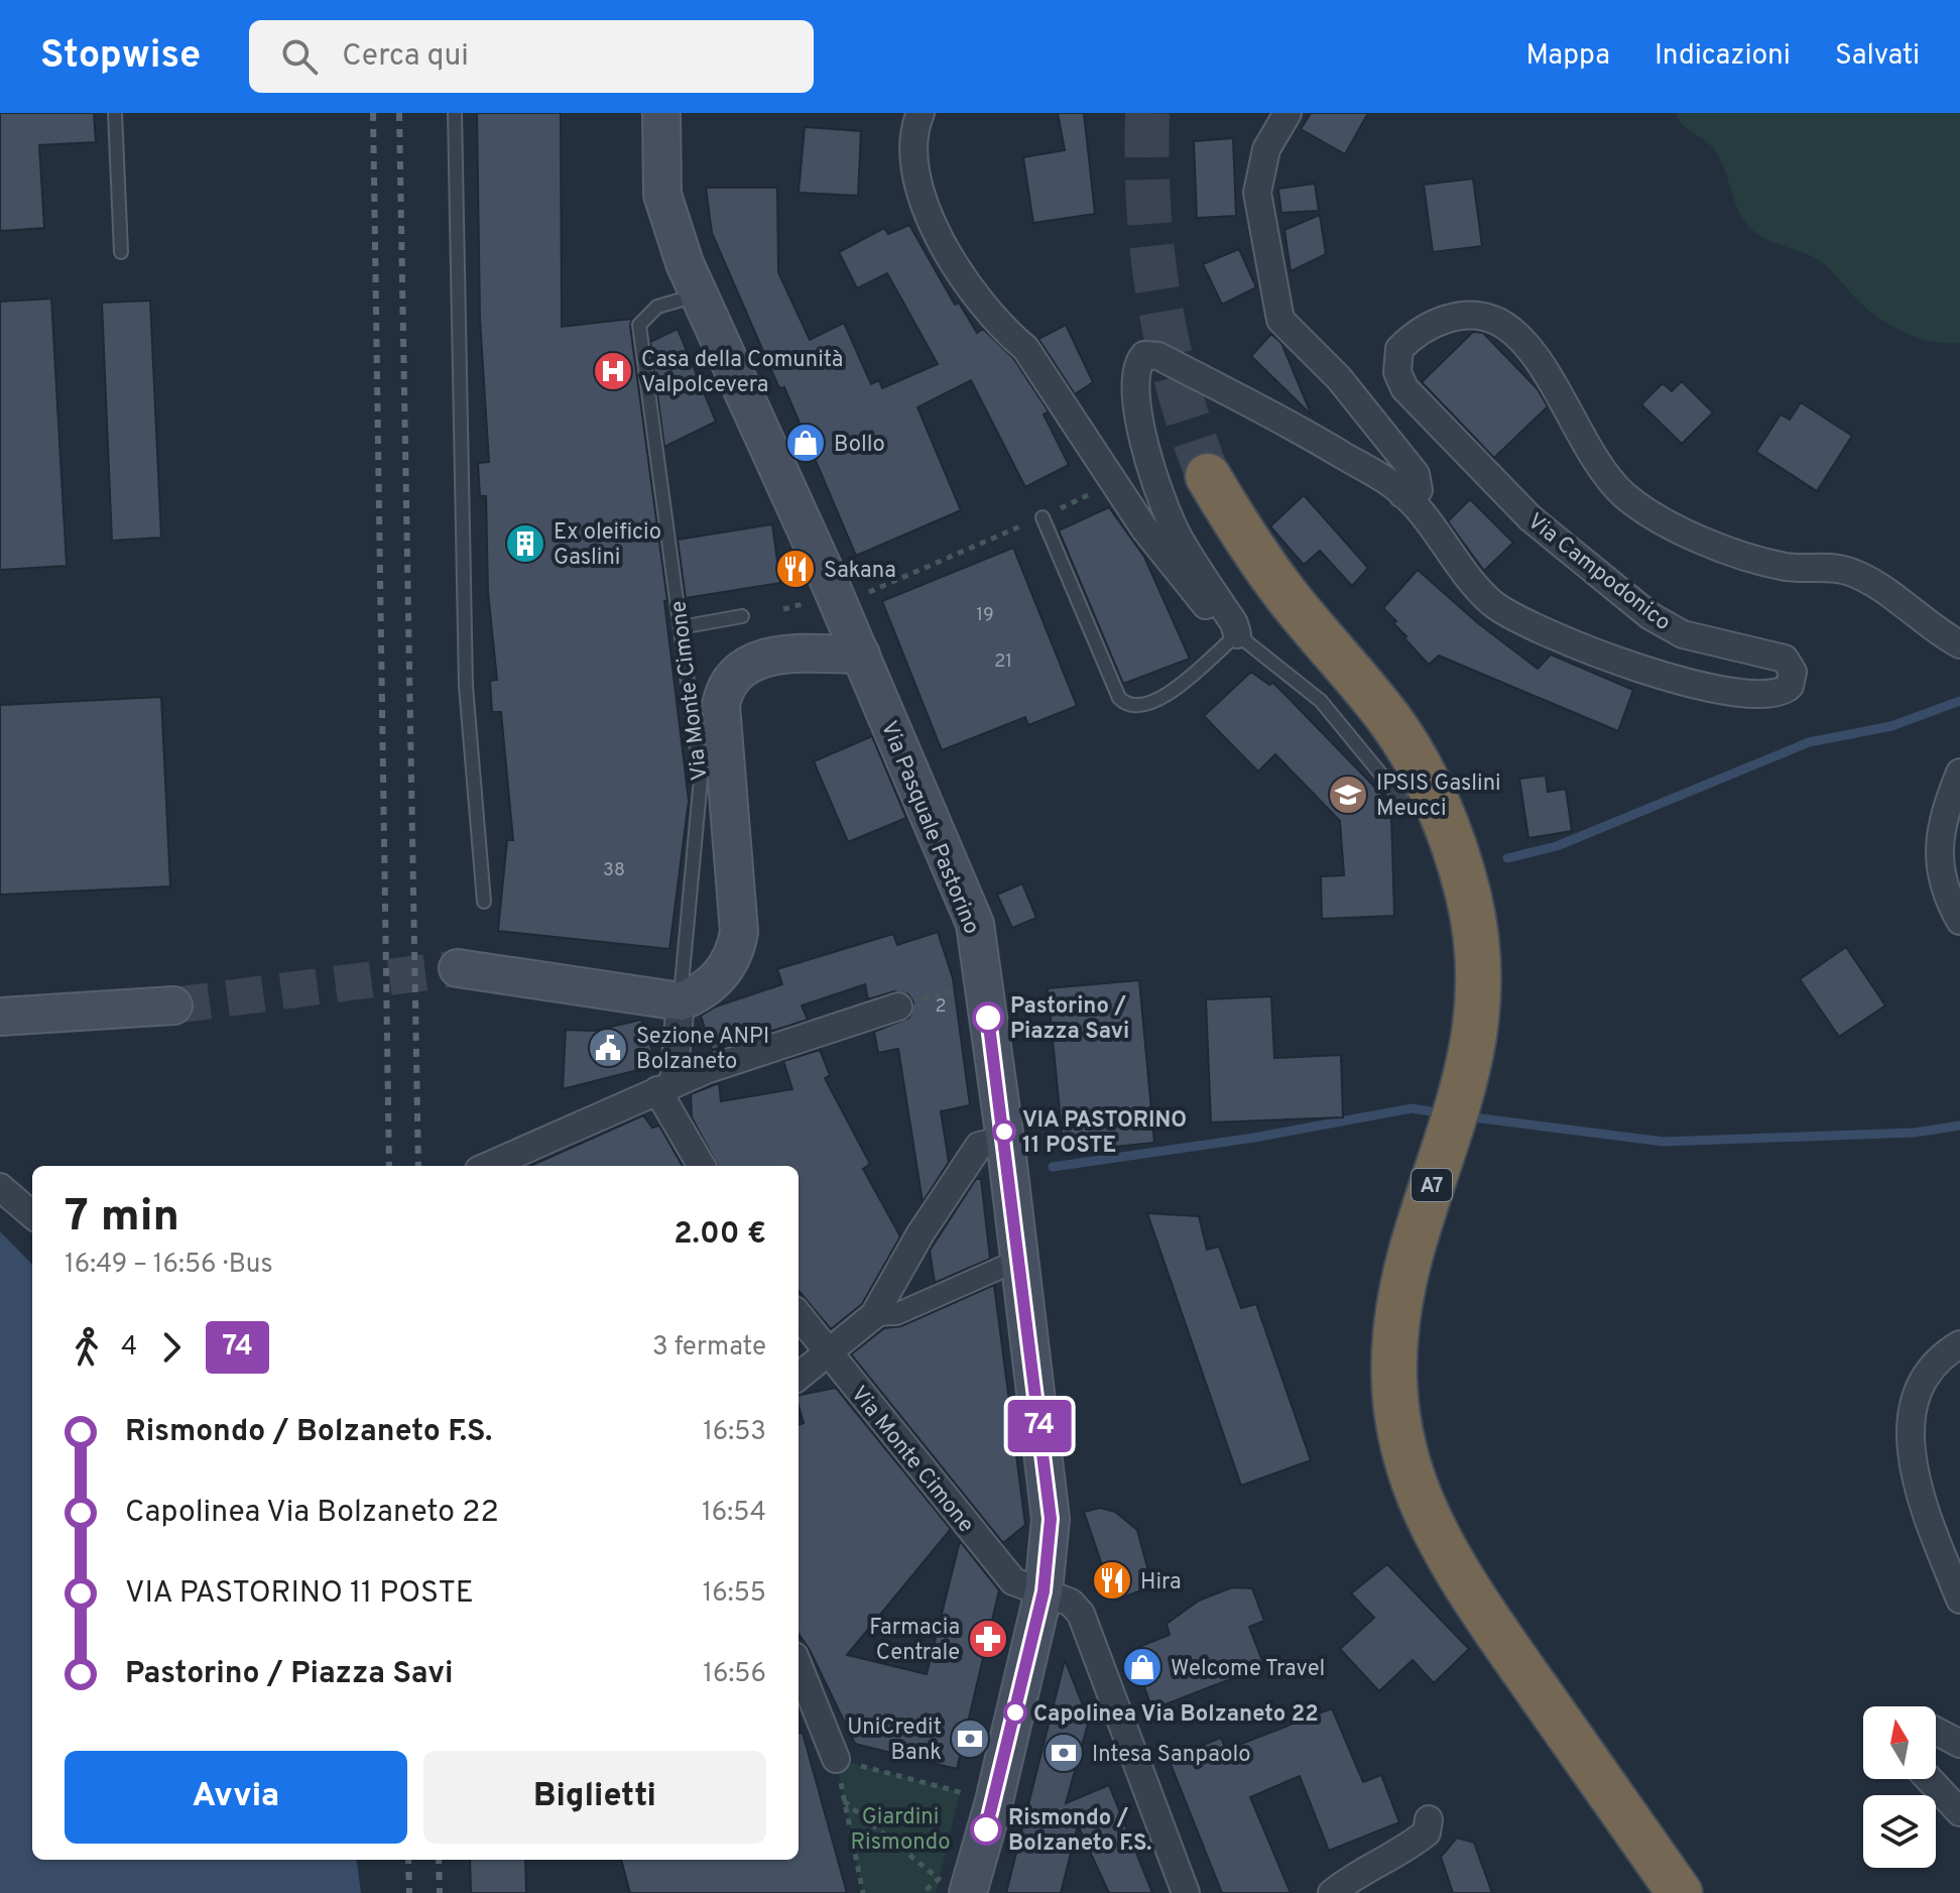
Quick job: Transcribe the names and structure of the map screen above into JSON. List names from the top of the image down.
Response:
{
  "streets": {
    "highway": ["A7"],
    "main road": ["Via Pasquale Pastorino"],
    "street": ["Via Campodonico", "Via Monte Cimone"]
  },
  "crossings": [
    ["Via Monte Cimone", "Via Pasquale Pastorino"]
  ],
  "parks": ["Giardini Rismondo"],
  "places": {
    "hospital": ["Casa della Comunità Valpolcevera"],
    "shop": ["Bollo", "Welcome Travel"],
    "building": ["Ex oleificio Gaslini"],
    "restaurant": ["Sakana", "Hira"],
    "school or university": ["IPSIS Gaslini Meucci"],
    "other": [
      "Pastorino / Piazza Savi",
      "VIA PASTORINO 11 POSTE",
      "Capolinea Via Bolzaneto 22",
      "Rismondo / Bolzaneto F.S."
    ],
    "public building": ["Sezione ANPI Bolzaneto"],
    "pharmacy": ["Farmacia Centrale"],
    "bank": ["UniCredit Bank", "Intesa Sanpaolo"]
  },
  "lines": ["bus line 74"],
  "house_numbers": [
    "19",
    "21",
    "38",
    "2"
  ],
  "north": "top",
  "page": {
    "header": "Stopwise",
    "search": "Cerca qui",
    "nav": ["Mappa", "Indicazioni", "Salvati"],
    "on_map": "74",
    "heading": ["7 min", "16:49 – 16:56 · Bus", "2.00 €"],
    "legs": ["4", "74", "3 fermate"],
    "list": [
      {
        "name": "Rismondo / Bolzaneto F.S.",
        "value": "16:53"
      },
      {
        "name": "Capolinea Via Bolzaneto 22",
        "value": "16:54"
      },
      {
        "name": "VIA PASTORINO 11 POSTE",
        "value": "16:55"
      },
      {
        "name": "Pastorino / Piazza Savi",
        "value": "16:56"
      }
    ],
    "buttons": ["Avvia", "Biglietti"]
  }
}
